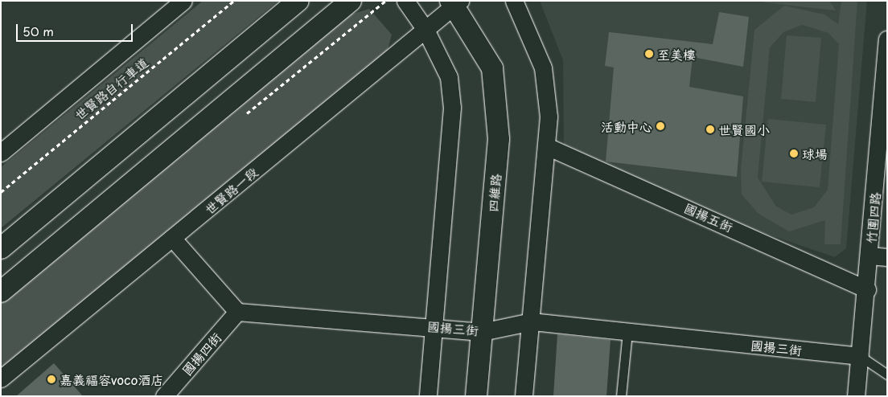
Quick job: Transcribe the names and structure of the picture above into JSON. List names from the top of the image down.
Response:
{
  "streets": {
    "street": [
      "世賢路一段",
      "四維路",
      "國揚五街",
      "竹圍四路",
      "國揚三街",
      "國揚四街"
    ],
    "path": ["世賢路自行車道"]
  },
  "crossings": [
    ["世賢路一段", "四維路"],
    ["四維路", "國揚三街"],
    ["國揚五街", "竹圍四路"],
    ["竹圍四路", "國揚三街"],
    ["國揚三街", "國揚四街"]
  ],
  "places": [
    "至美樓",
    "活動中心",
    "世賢國小",
    "球場",
    "嘉義福容voco酒店"
  ],
  "scale_bar": "50 m"
}
